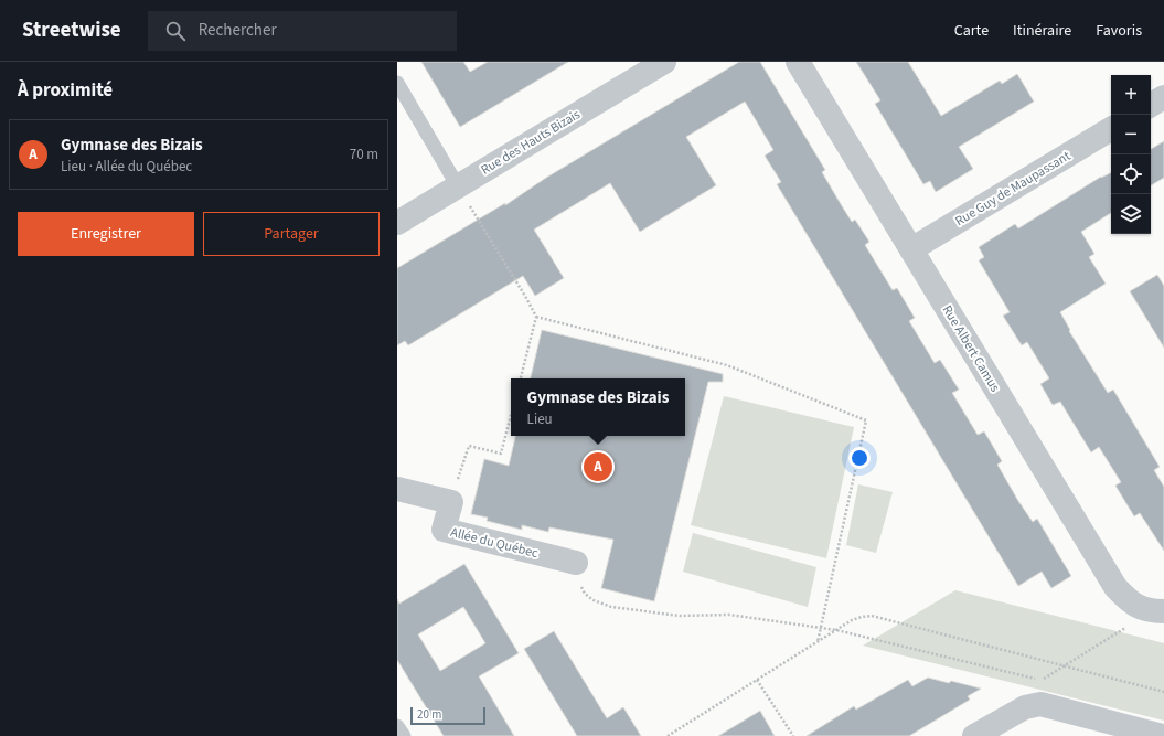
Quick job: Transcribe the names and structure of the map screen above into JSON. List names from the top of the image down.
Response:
{
  "streets": {
    "street": [
      "Rue des Hauts Bizais",
      "Rue Guy de Maupassant",
      "Rue Albert Camus",
      "Allée du Québec"
    ]
  },
  "crossings": [
    ["Rue Guy de Maupassant", "Rue Albert Camus"]
  ],
  "scale_bar": "20 m",
  "page": {
    "header": "Streetwise",
    "search": "Rechercher",
    "nav": ["Carte", "Itinéraire", "Favoris"],
    "heading": "À proximité",
    "map_buttons": ["+", "−"],
    "list": [
      {
        "mark": "A",
        "name": "Gymnase des Bizais",
        "note": "Lieu · Allée du Québec",
        "value": "70 m"
      }
    ],
    "buttons": ["Enregistrer", "Partager"],
    "popup": ["Gymnase des Bizais", "Lieu"],
    "pins": "A",
    "scale": "20 m"
  }
}
